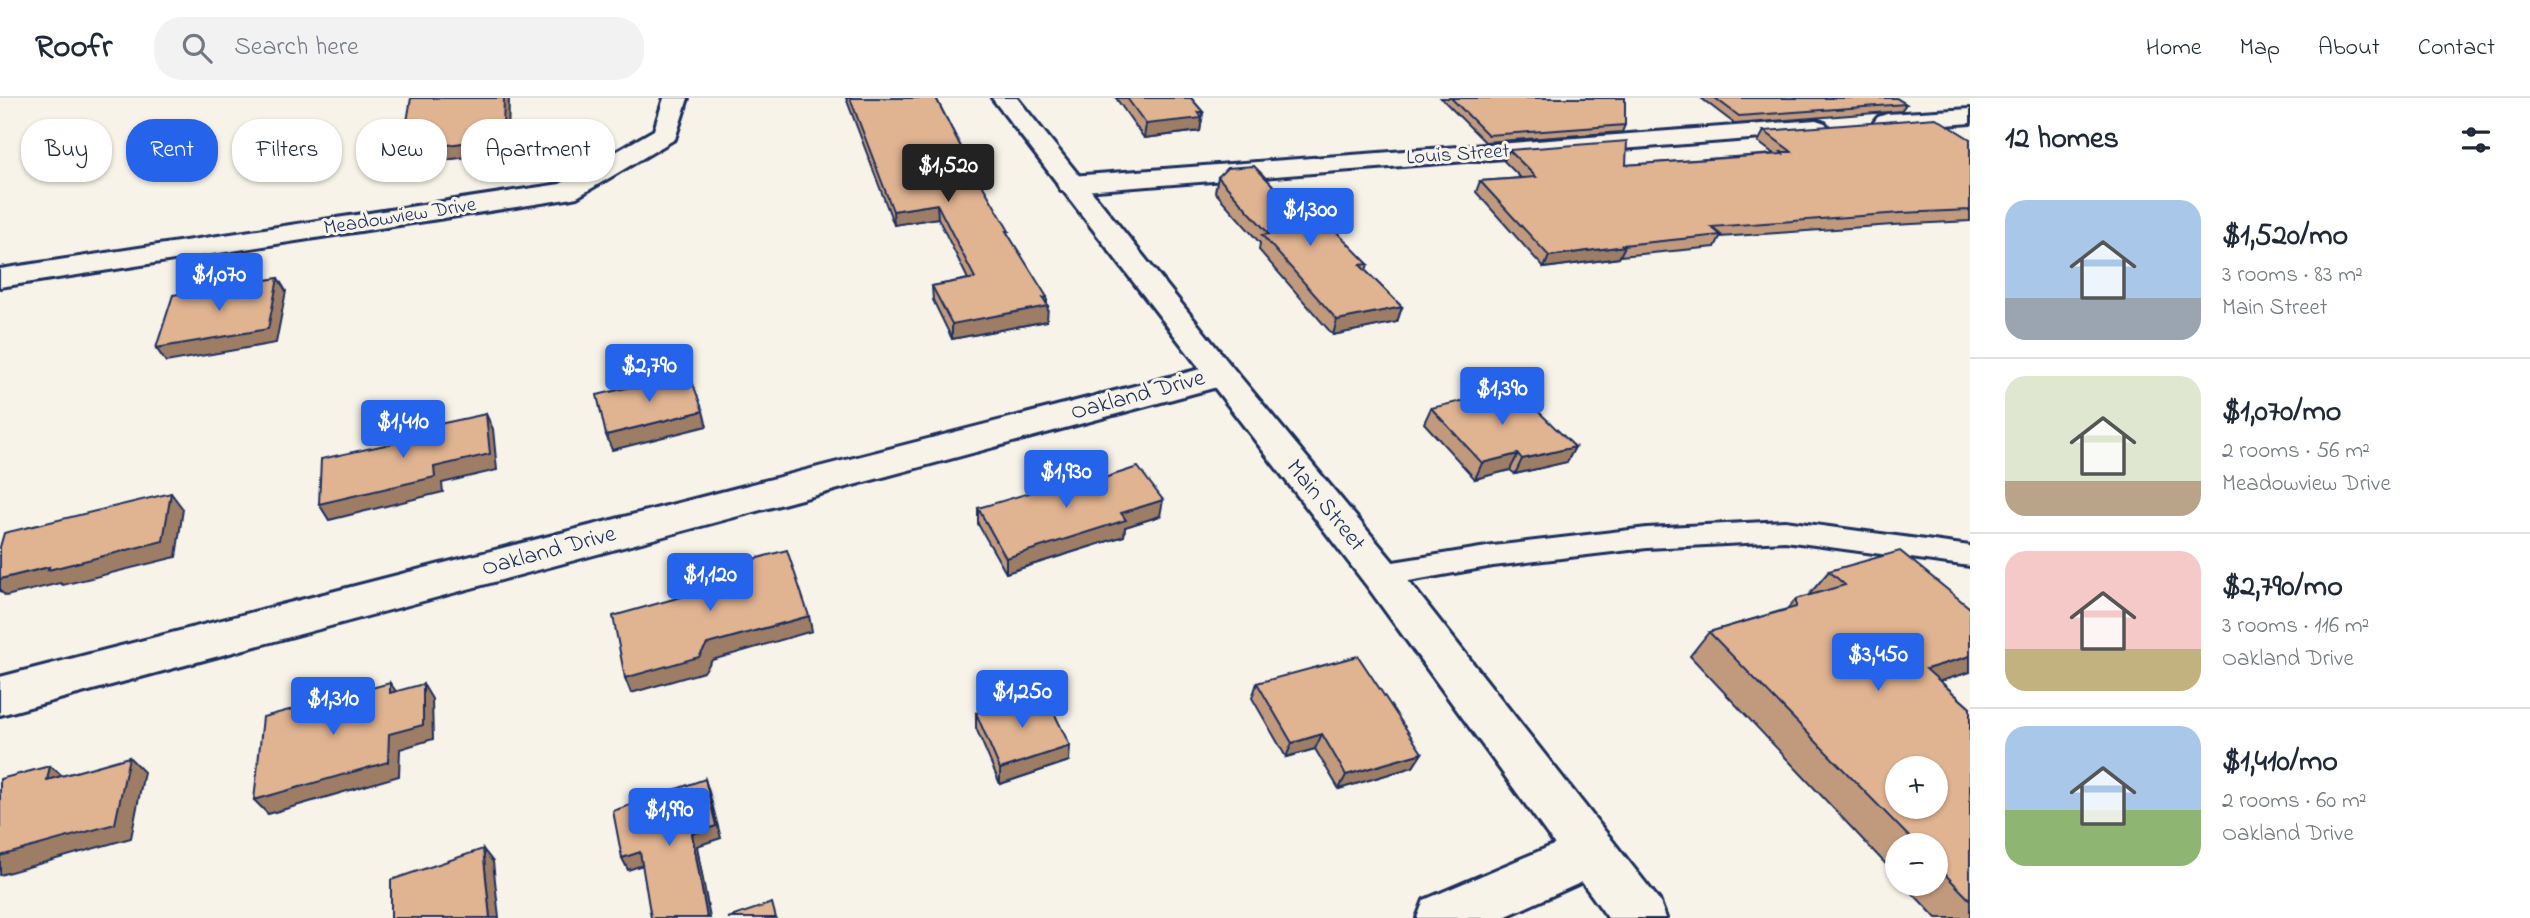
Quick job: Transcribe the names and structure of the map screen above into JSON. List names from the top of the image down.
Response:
{
  "streets": {
    "street": [
      "Louis Street",
      "Meadowview Drive",
      "Oakland Drive",
      "Main Street"
    ]
  },
  "crossings": [
    ["Louis Street", "Main Street"],
    ["Oakland Drive", "Main Street"]
  ],
  "page": {
    "header": "Roofr",
    "search": "Search here",
    "nav": [
      "Home",
      "Map",
      "About",
      "Contact"
    ],
    "heading": "12 homes",
    "chip": [
      "Buy",
      "Rent",
      "Filters",
      "New",
      "Apartment"
    ],
    "price": [
      "$1,520",
      "$1,300",
      "$1,070",
      "$2,790",
      "$1,390",
      "$1,410",
      "$1,930",
      "$1,120",
      "$3,450",
      "$1,250",
      "$1,310",
      "$1,990"
    ],
    "list": [
      {
        "name": "$1,520/mo",
        "note": "3 rooms · 83 m² · Main Street"
      },
      {
        "name": "$1,070/mo",
        "note": "2 rooms · 56 m² · Meadowview Drive"
      },
      {
        "name": "$2,790/mo",
        "note": "3 rooms · 116 m² · Oakland Drive"
      },
      {
        "name": "$1,410/mo",
        "note": "2 rooms · 60 m² · Oakland Drive"
      }
    ],
    "map_buttons": ["+", "−"]
  }
}
